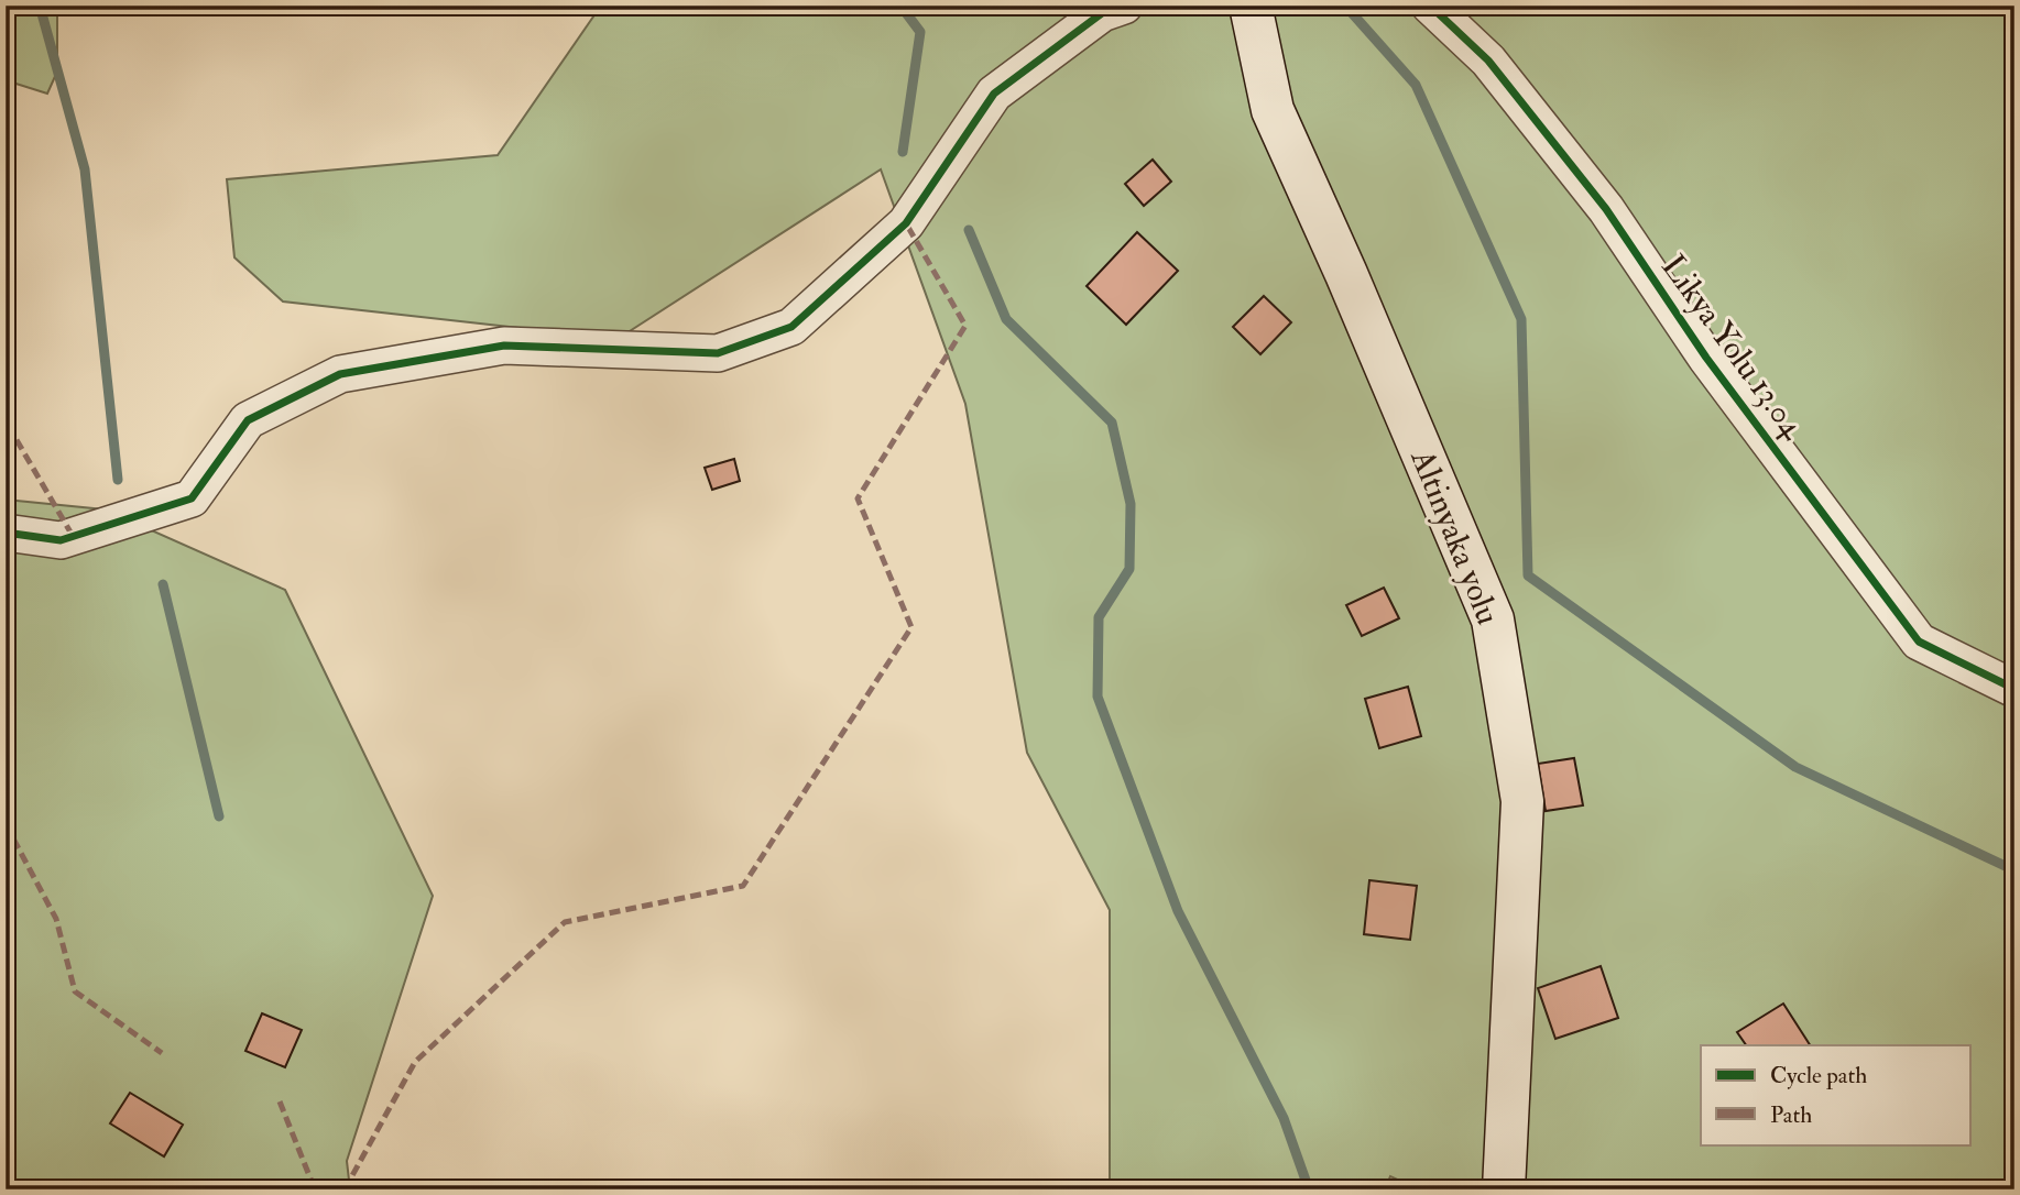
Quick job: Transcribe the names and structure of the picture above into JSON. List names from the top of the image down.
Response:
{
  "streets": {
    "main road": ["Altinyaka yolu"],
    "street": ["Likya Yolu 13.04"]
  },
  "legend": ["Cycle path", "Path"]
}
